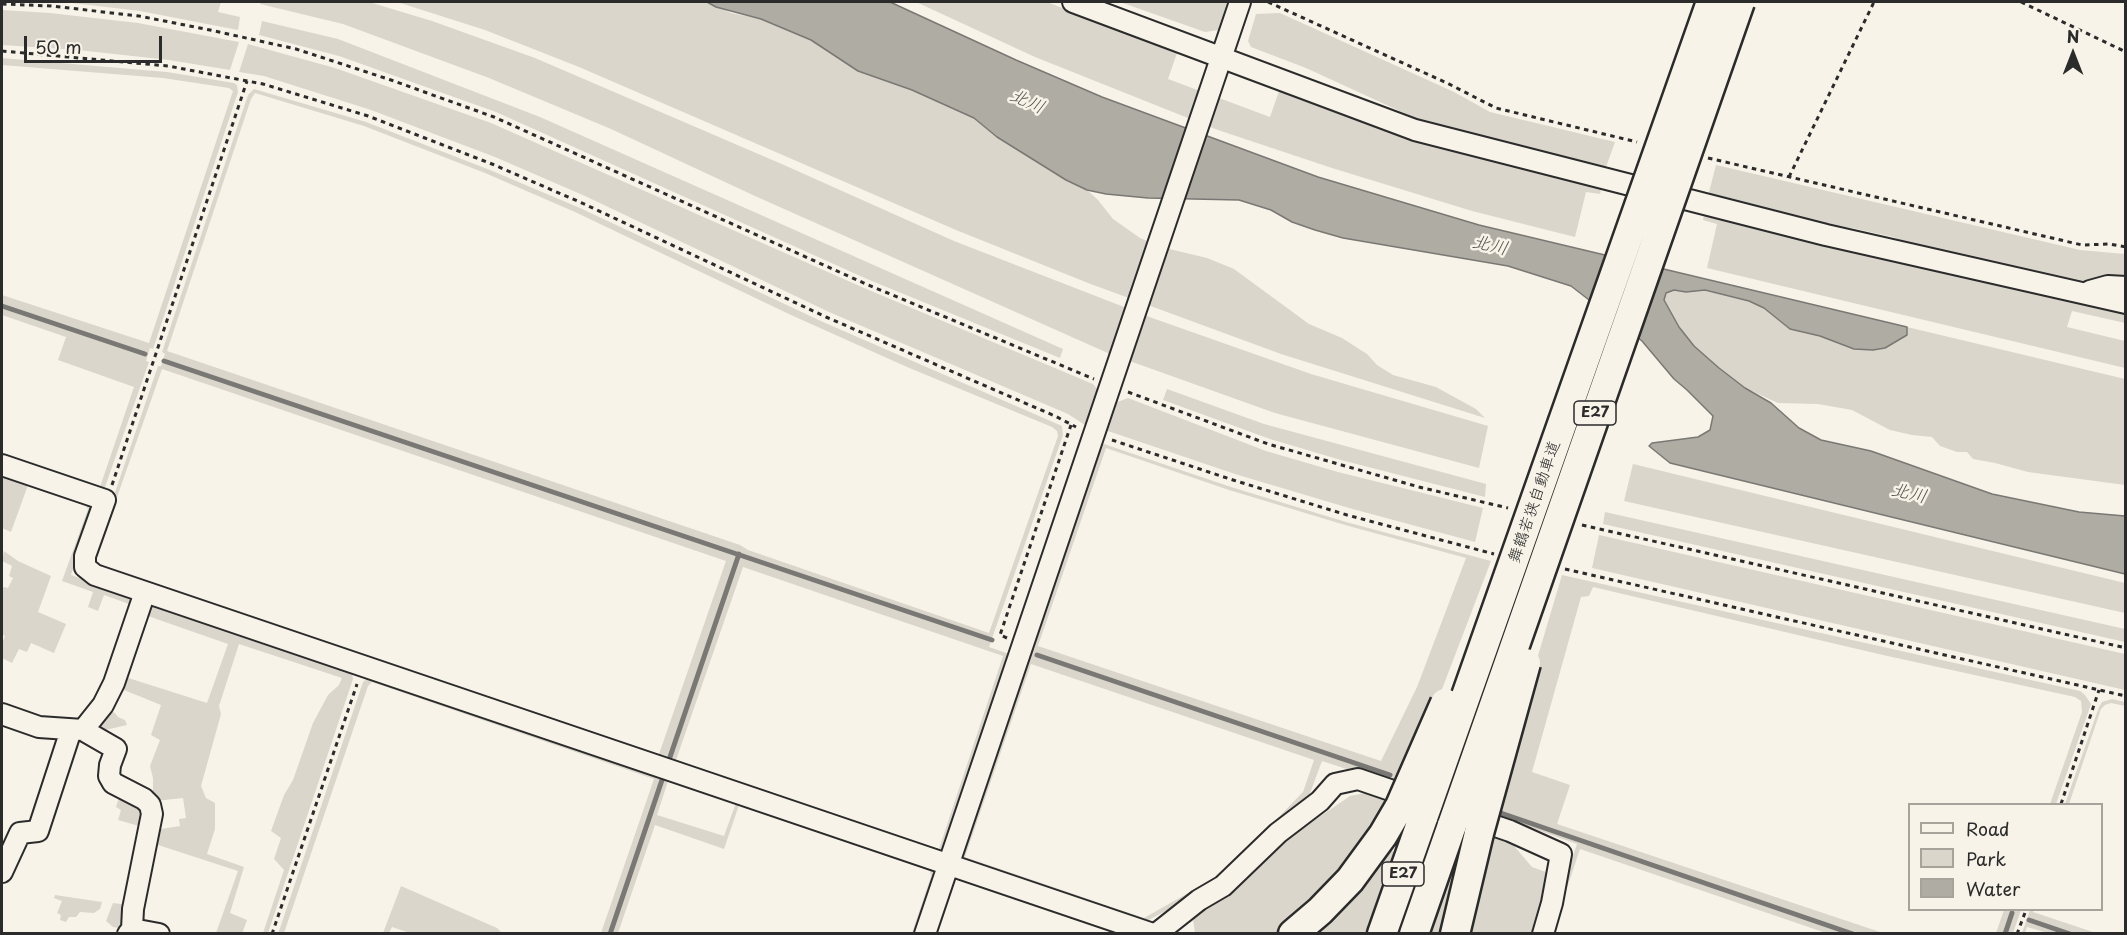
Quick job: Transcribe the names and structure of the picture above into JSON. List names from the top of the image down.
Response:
{
  "streets": {
    "highway": ["E27"]
  },
  "water": ["北川"],
  "legend": ["Road", "Park", "Water"],
  "scale_bar": "50 m",
  "north": "top"
}
